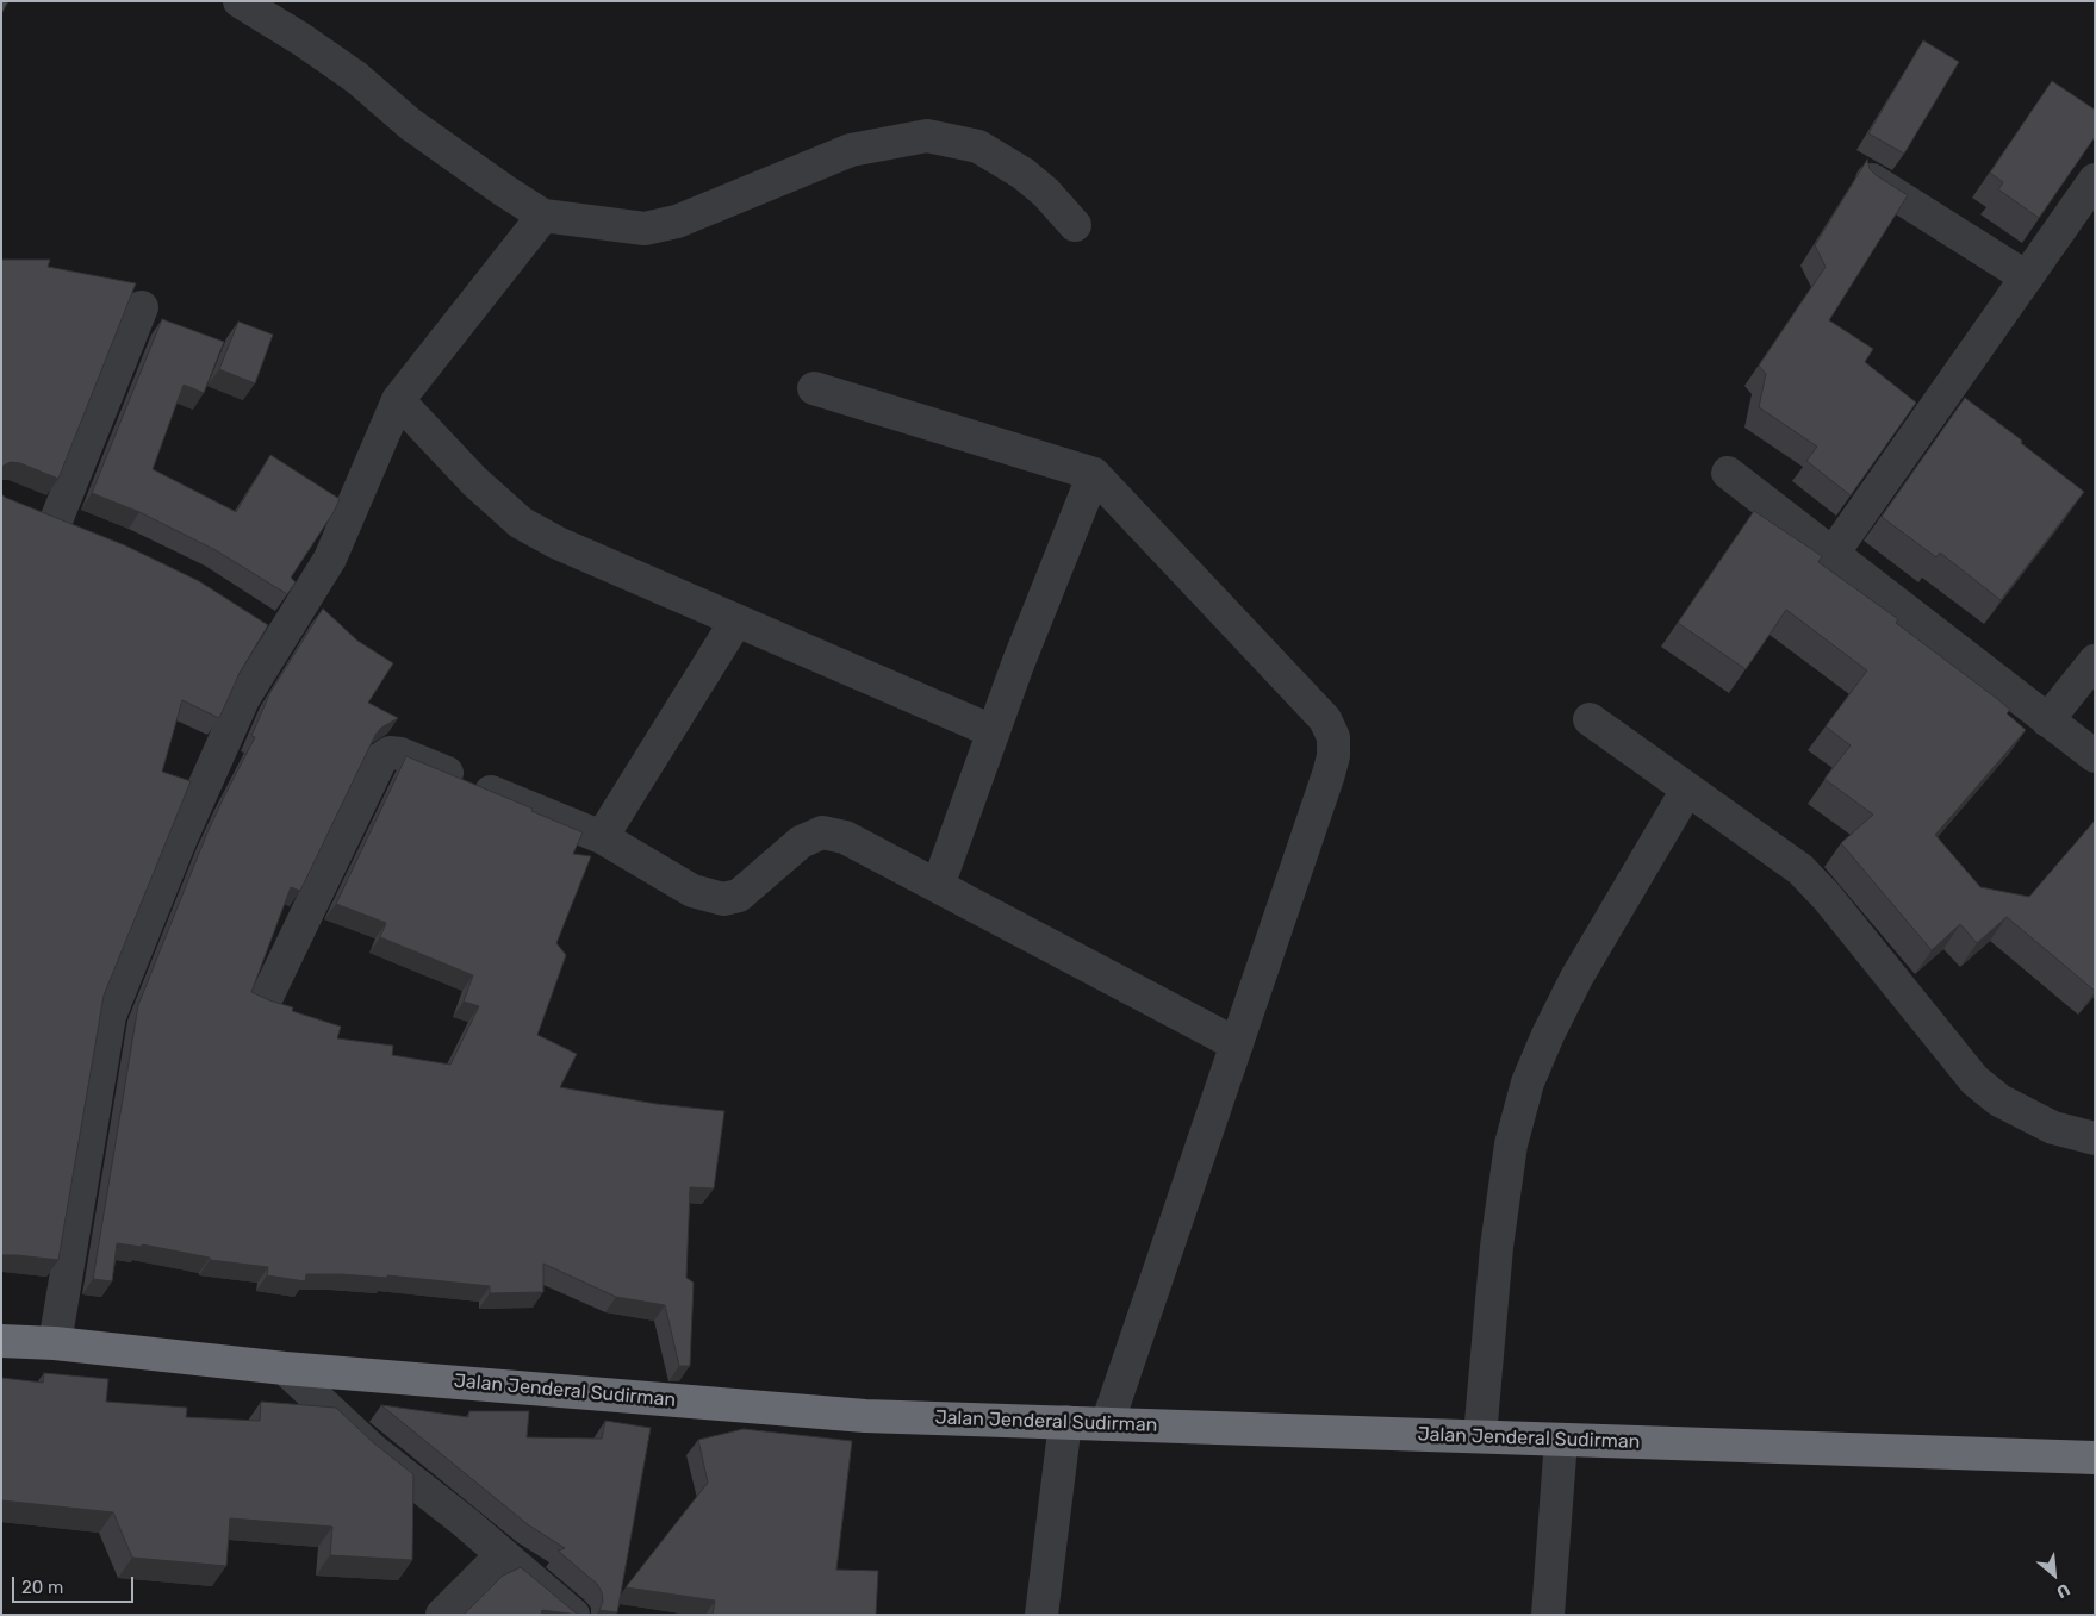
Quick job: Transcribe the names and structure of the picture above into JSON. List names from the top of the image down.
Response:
{
  "streets": {
    "highway": ["Jalan Jenderal Sudirman"]
  },
  "scale_bar": "20 m",
  "north": "bottom right"
}
